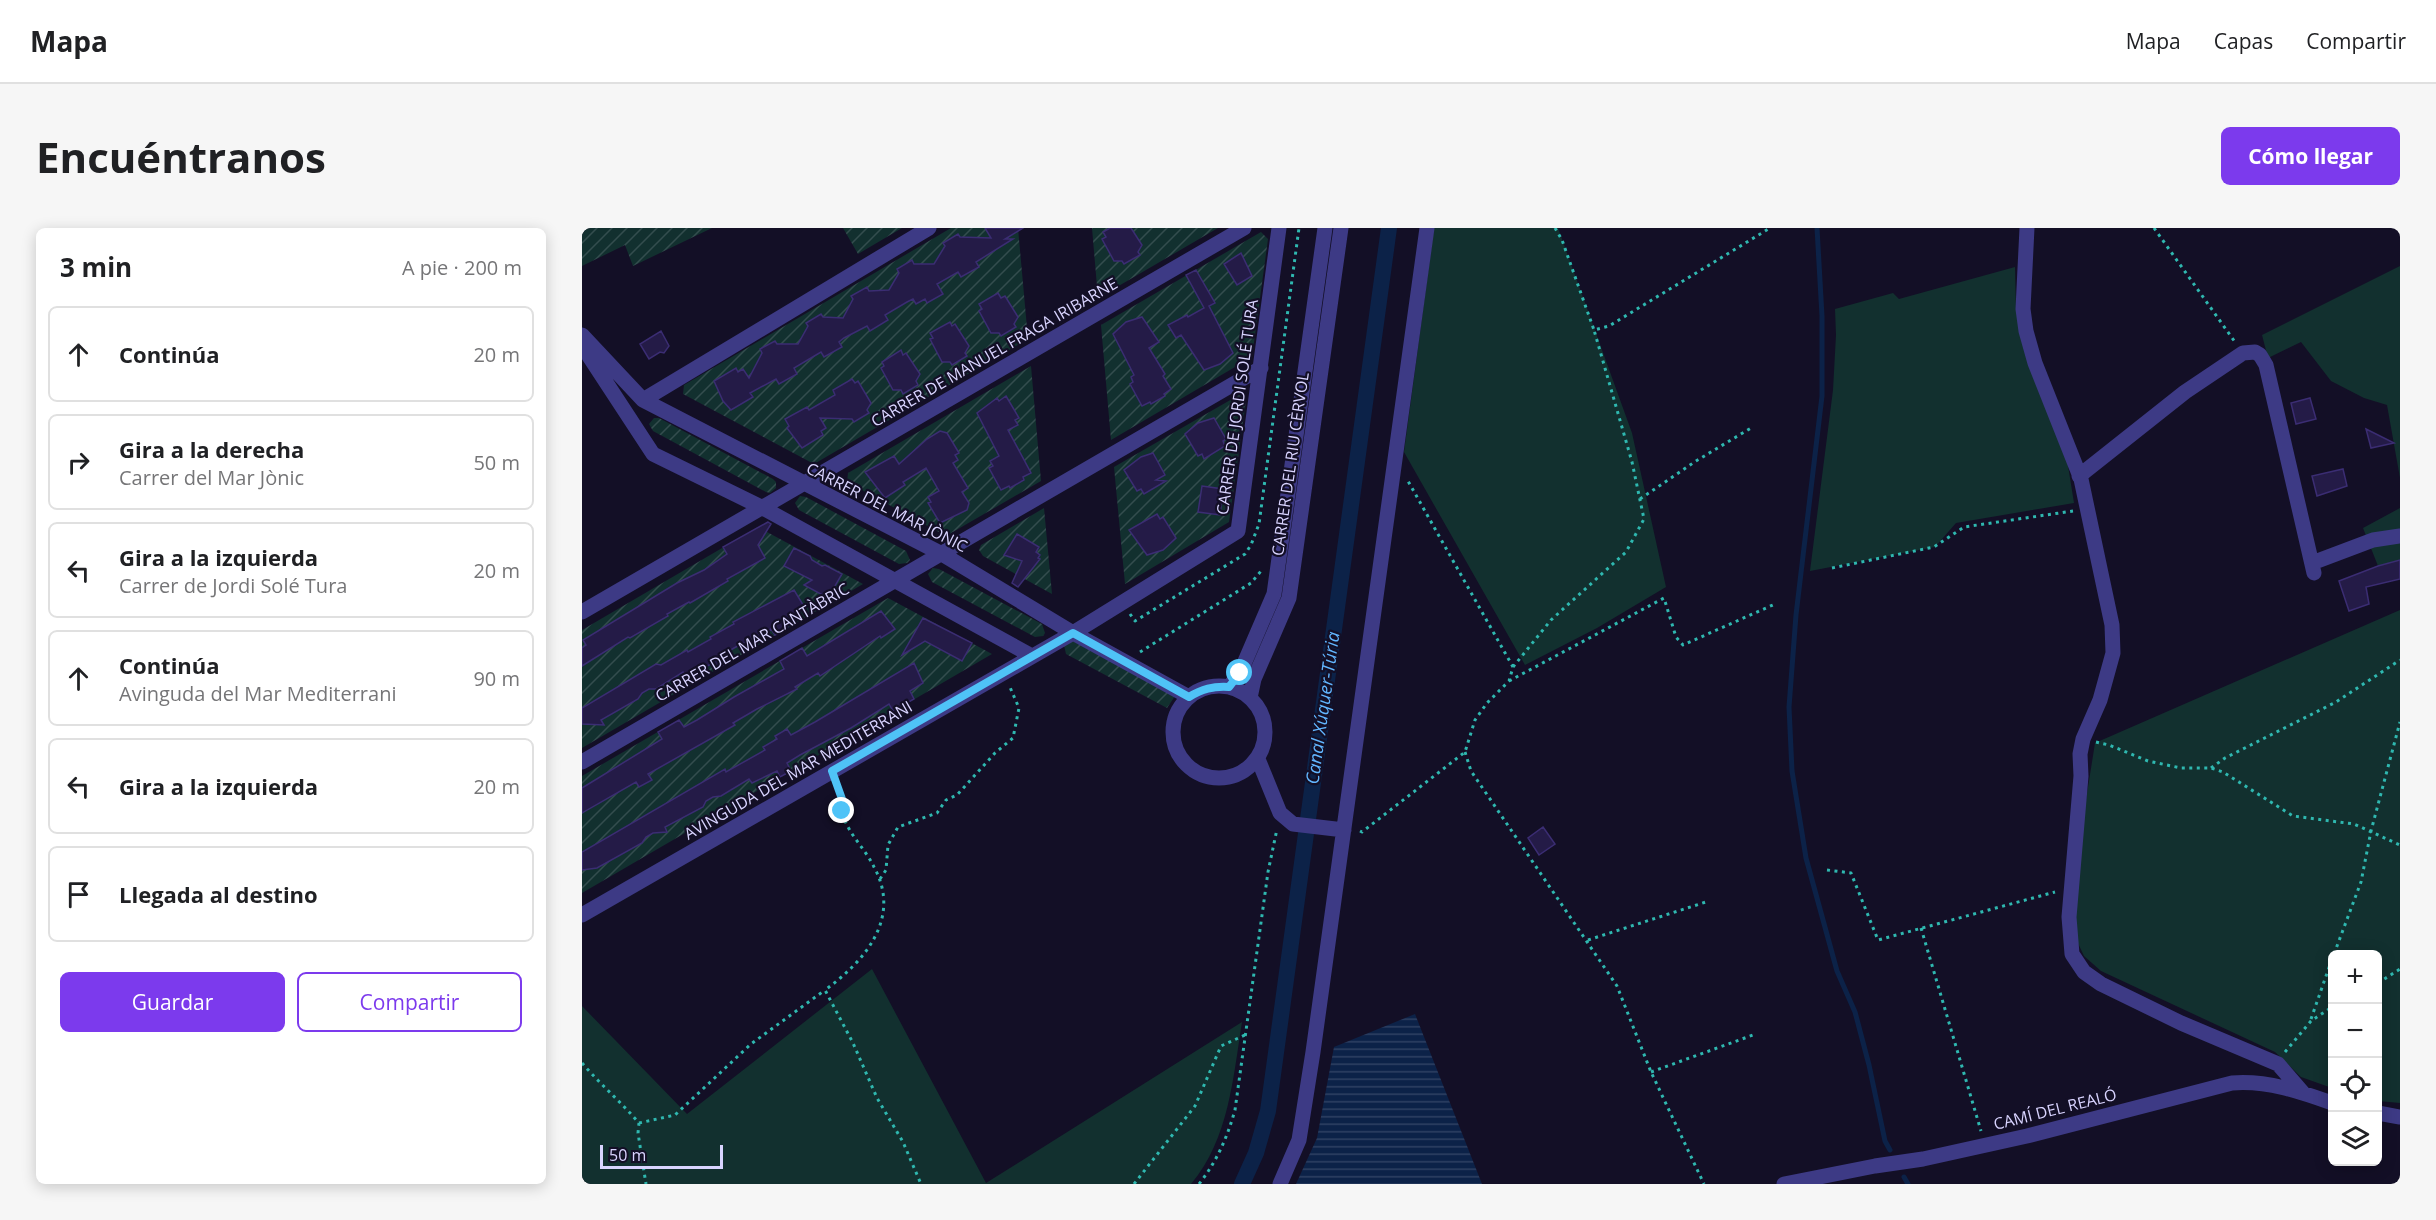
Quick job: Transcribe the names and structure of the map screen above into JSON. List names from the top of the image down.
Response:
{
  "streets": {
    "street": [
      "CARRER DE MANUEL FRAGA IRIBARNE",
      "CARRER DE JORDI SOLÉ TURA",
      "CARRER DEL RIU CÈRVOL",
      "CARRER DEL MAR JÒNIC",
      "CARRER DEL MAR CANTÀBRIC",
      "AVINGUDA DEL MAR MEDITERRANI",
      "CAMÍ DEL REALÓ"
    ]
  },
  "crossings": [
    ["CARRER DE MANUEL FRAGA IRIBARNE", "CARRER DEL MAR JÒNIC"],
    ["CARRER DE JORDI SOLÉ TURA", "CARRER DEL MAR JÒNIC"],
    ["CARRER DE JORDI SOLÉ TURA", "CARRER DEL MAR CANTÀBRIC"],
    ["CARRER DE JORDI SOLÉ TURA", "AVINGUDA DEL MAR MEDITERRANI"],
    ["CARRER DEL RIU CÈRVOL", "CARRER DEL MAR JÒNIC"],
    ["CARRER DEL MAR JÒNIC", "CARRER DEL MAR CANTÀBRIC"]
  ],
  "water": ["Canal Xúquer-Túria"],
  "scale_bar": "50 m",
  "page": {
    "header": "Mapa",
    "nav": ["Mapa", "Capas", "Compartir"],
    "buttons": [
      "Cómo llegar",
      ["Guardar", "Compartir"]
    ],
    "title": "Encuéntranos",
    "heading": ["3 min", "A pie · 200 m"],
    "list": [
      ["Continúa", "20 m"],
      ["Gira a la derecha", "Carrer del Mar Jònic", "50 m"],
      ["Gira a la izquierda", "Carrer de Jordi Solé Tura", "20 m"],
      ["Continúa", "Avinguda del Mar Mediterrani", "90 m"],
      ["Gira a la izquierda", "20 m"],
      "Llegada al destino"
    ],
    "map_buttons": ["+", "−"],
    "scale": "50 m"
  }
}
